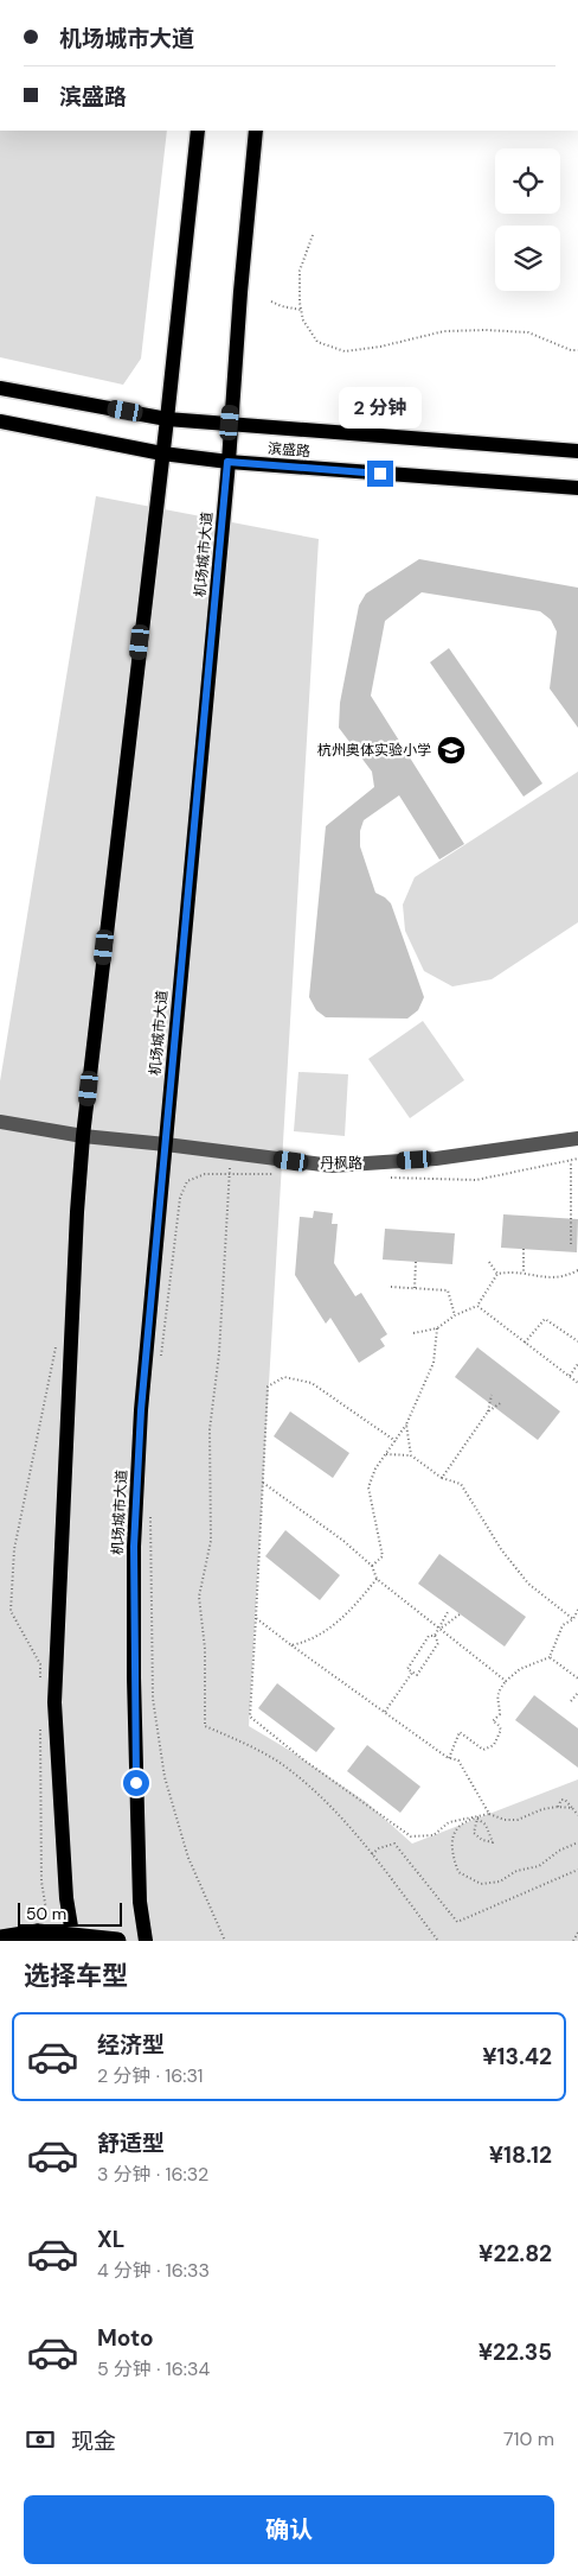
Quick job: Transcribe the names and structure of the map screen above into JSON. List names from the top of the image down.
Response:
{
  "streets": {
    "main road": ["滨盛路", "机场城市大道"],
    "street": ["丹枫路"]
  },
  "crossings": [
    ["滨盛路", "机场城市大道"],
    ["机场城市大道", "丹枫路"]
  ],
  "places": {
    "school or university": ["杭州奥体实验小学"]
  },
  "scale_bar": "50 m",
  "page": {
    "banner": ["机场城市大道", "滨盛路"],
    "bubble": "2 分钟",
    "scale": "50 m",
    "heading": "选择车型",
    "list": [
      {
        "name": "经济型",
        "note": "2 分钟 · 16:31",
        "value": "¥13.42"
      },
      {
        "name": "舒适型",
        "note": "3 分钟 · 16:32",
        "value": "¥18.12"
      },
      {
        "name": "XL",
        "note": "4 分钟 · 16:33",
        "value": "¥22.82"
      },
      {
        "name": "Moto",
        "note": "5 分钟 · 16:34",
        "value": "¥22.35"
      }
    ],
    "pay": ["现金", "710 m"],
    "buttons": "确认"
  }
}
